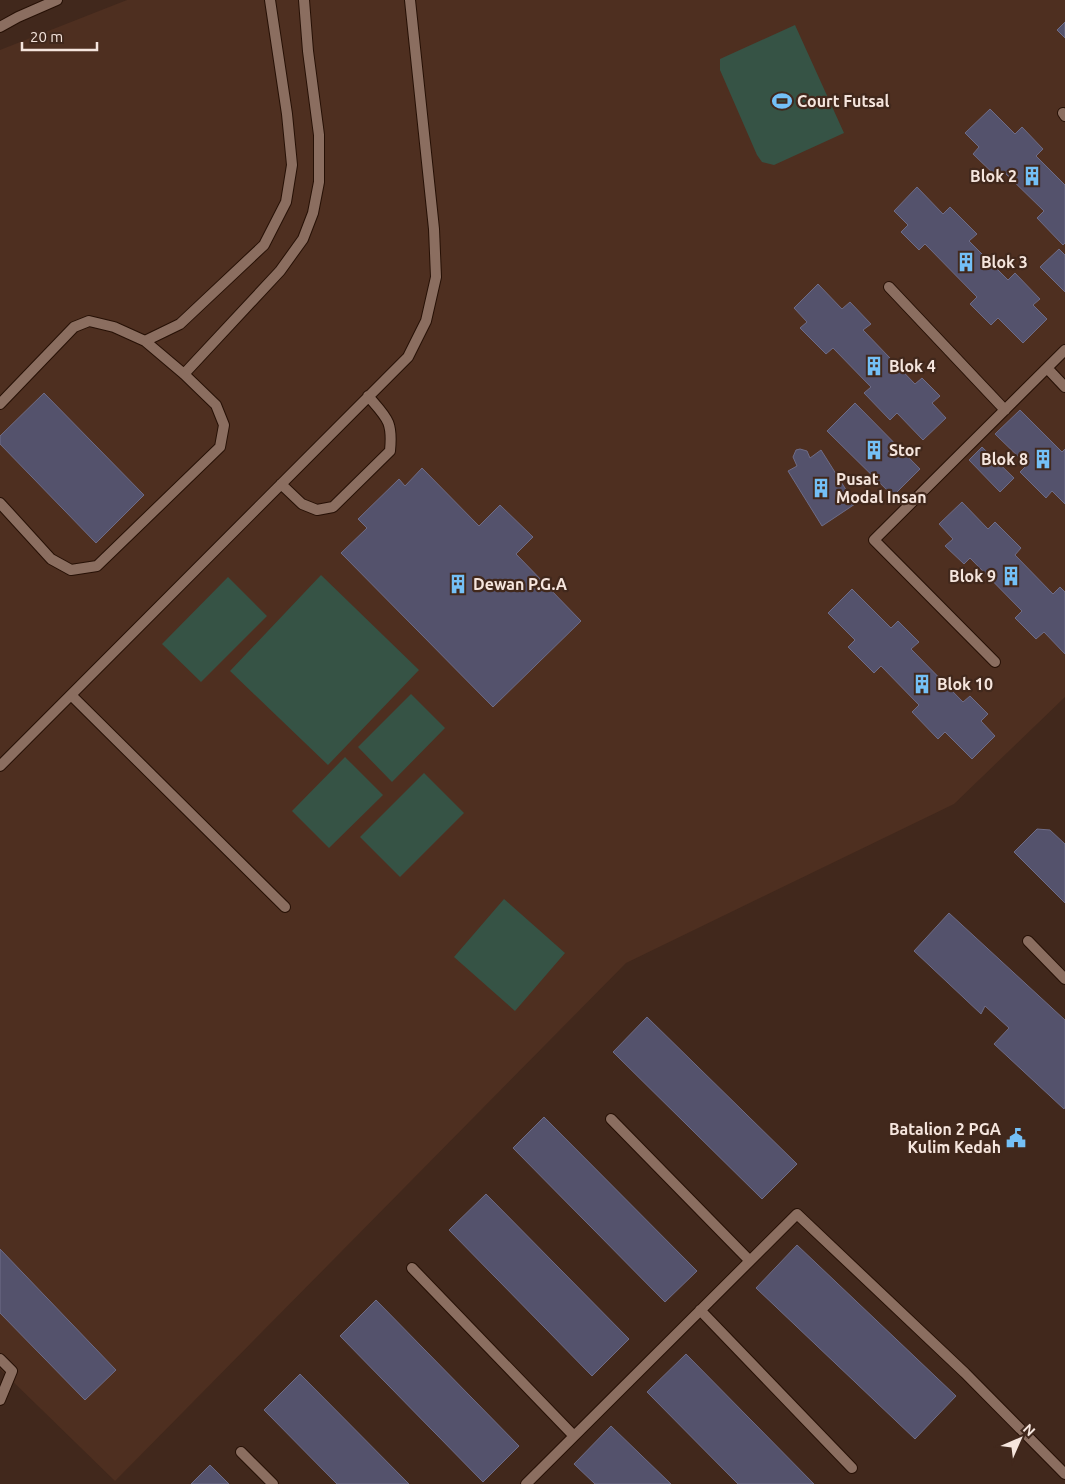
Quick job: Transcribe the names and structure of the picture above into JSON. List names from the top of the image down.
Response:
{
  "places": {
    "sports": ["Court Futsal"],
    "building": [
      "Blok 2",
      "Blok 3",
      "Blok 4",
      "Stor",
      "Blok 8",
      "Pusat Modal Insan",
      "Blok 9",
      "Dewan P.G.A",
      "Blok 10"
    ],
    "public building": ["Batalion 2 PGA Kulim Kedah"]
  },
  "scale_bar": "20 m",
  "north": "top right"
}
